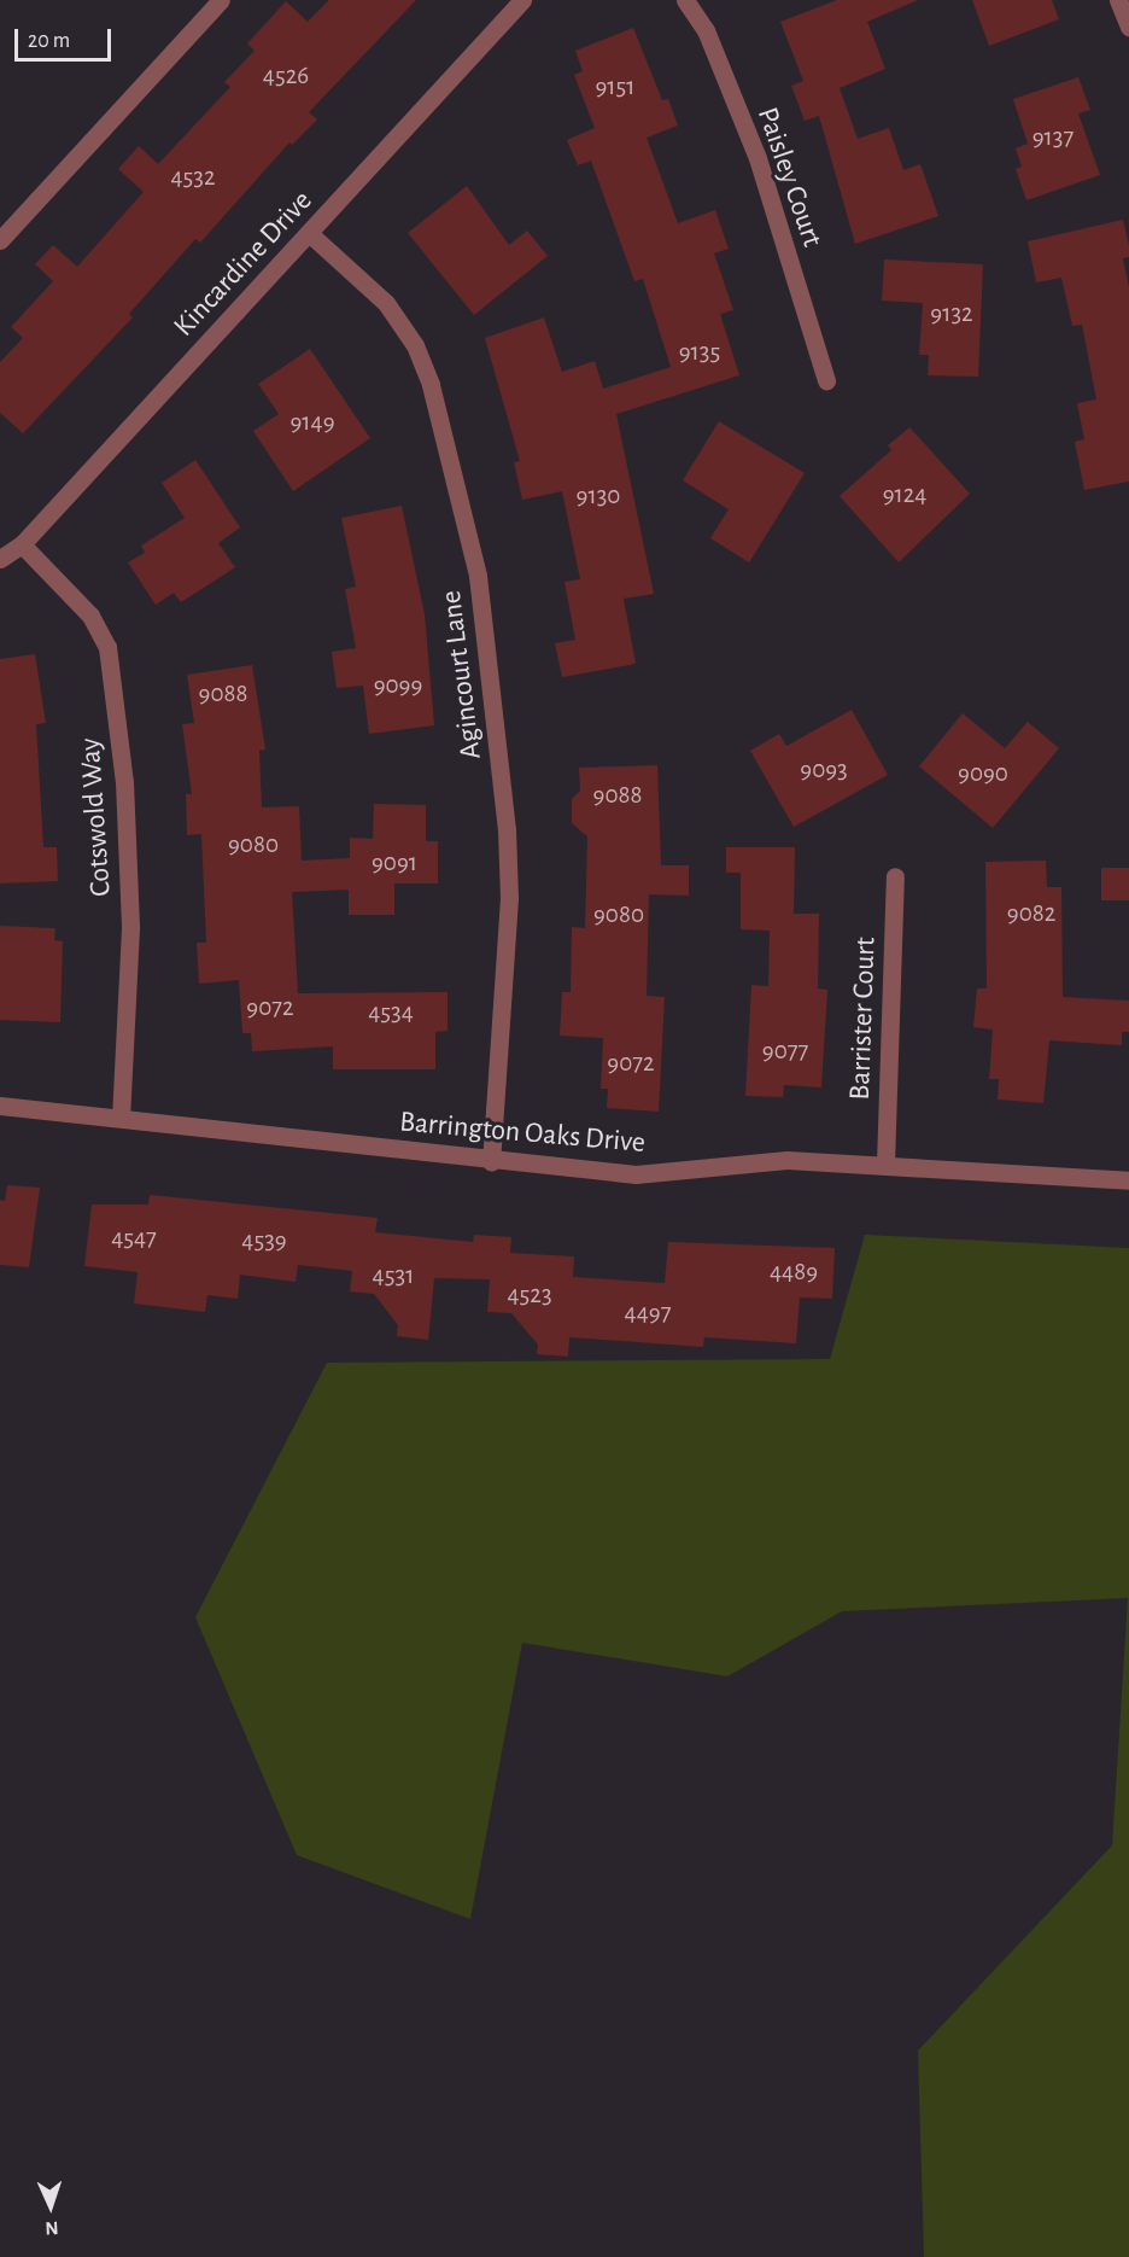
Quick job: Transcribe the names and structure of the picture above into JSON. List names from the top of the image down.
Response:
{
  "streets": {
    "street": [
      "Paisley Court",
      "Kincardine Drive",
      "Agincourt Lane",
      "Cotswold Way",
      "Barrister Court",
      "Barrington Oaks Drive"
    ]
  },
  "crossings": [
    ["Kincardine Drive", "Agincourt Lane"],
    ["Kincardine Drive", "Cotswold Way"],
    ["Agincourt Lane", "Barrington Oaks Drive"],
    ["Cotswold Way", "Barrington Oaks Drive"],
    ["Barrister Court", "Barrington Oaks Drive"]
  ],
  "house_numbers": [
    "4526",
    "9151",
    "9137",
    "4532",
    "9132",
    "9135",
    "9149",
    "9124",
    "9130",
    "9099",
    "9088",
    "9093",
    "9090",
    "9088",
    "9080",
    "9091",
    "9082",
    "9080",
    "9072",
    "4534",
    "9077",
    "9072",
    "4547",
    "4539",
    "4489",
    "4531",
    "4523",
    "4497"
  ],
  "scale_bar": "20 m",
  "north": "bottom"
}
